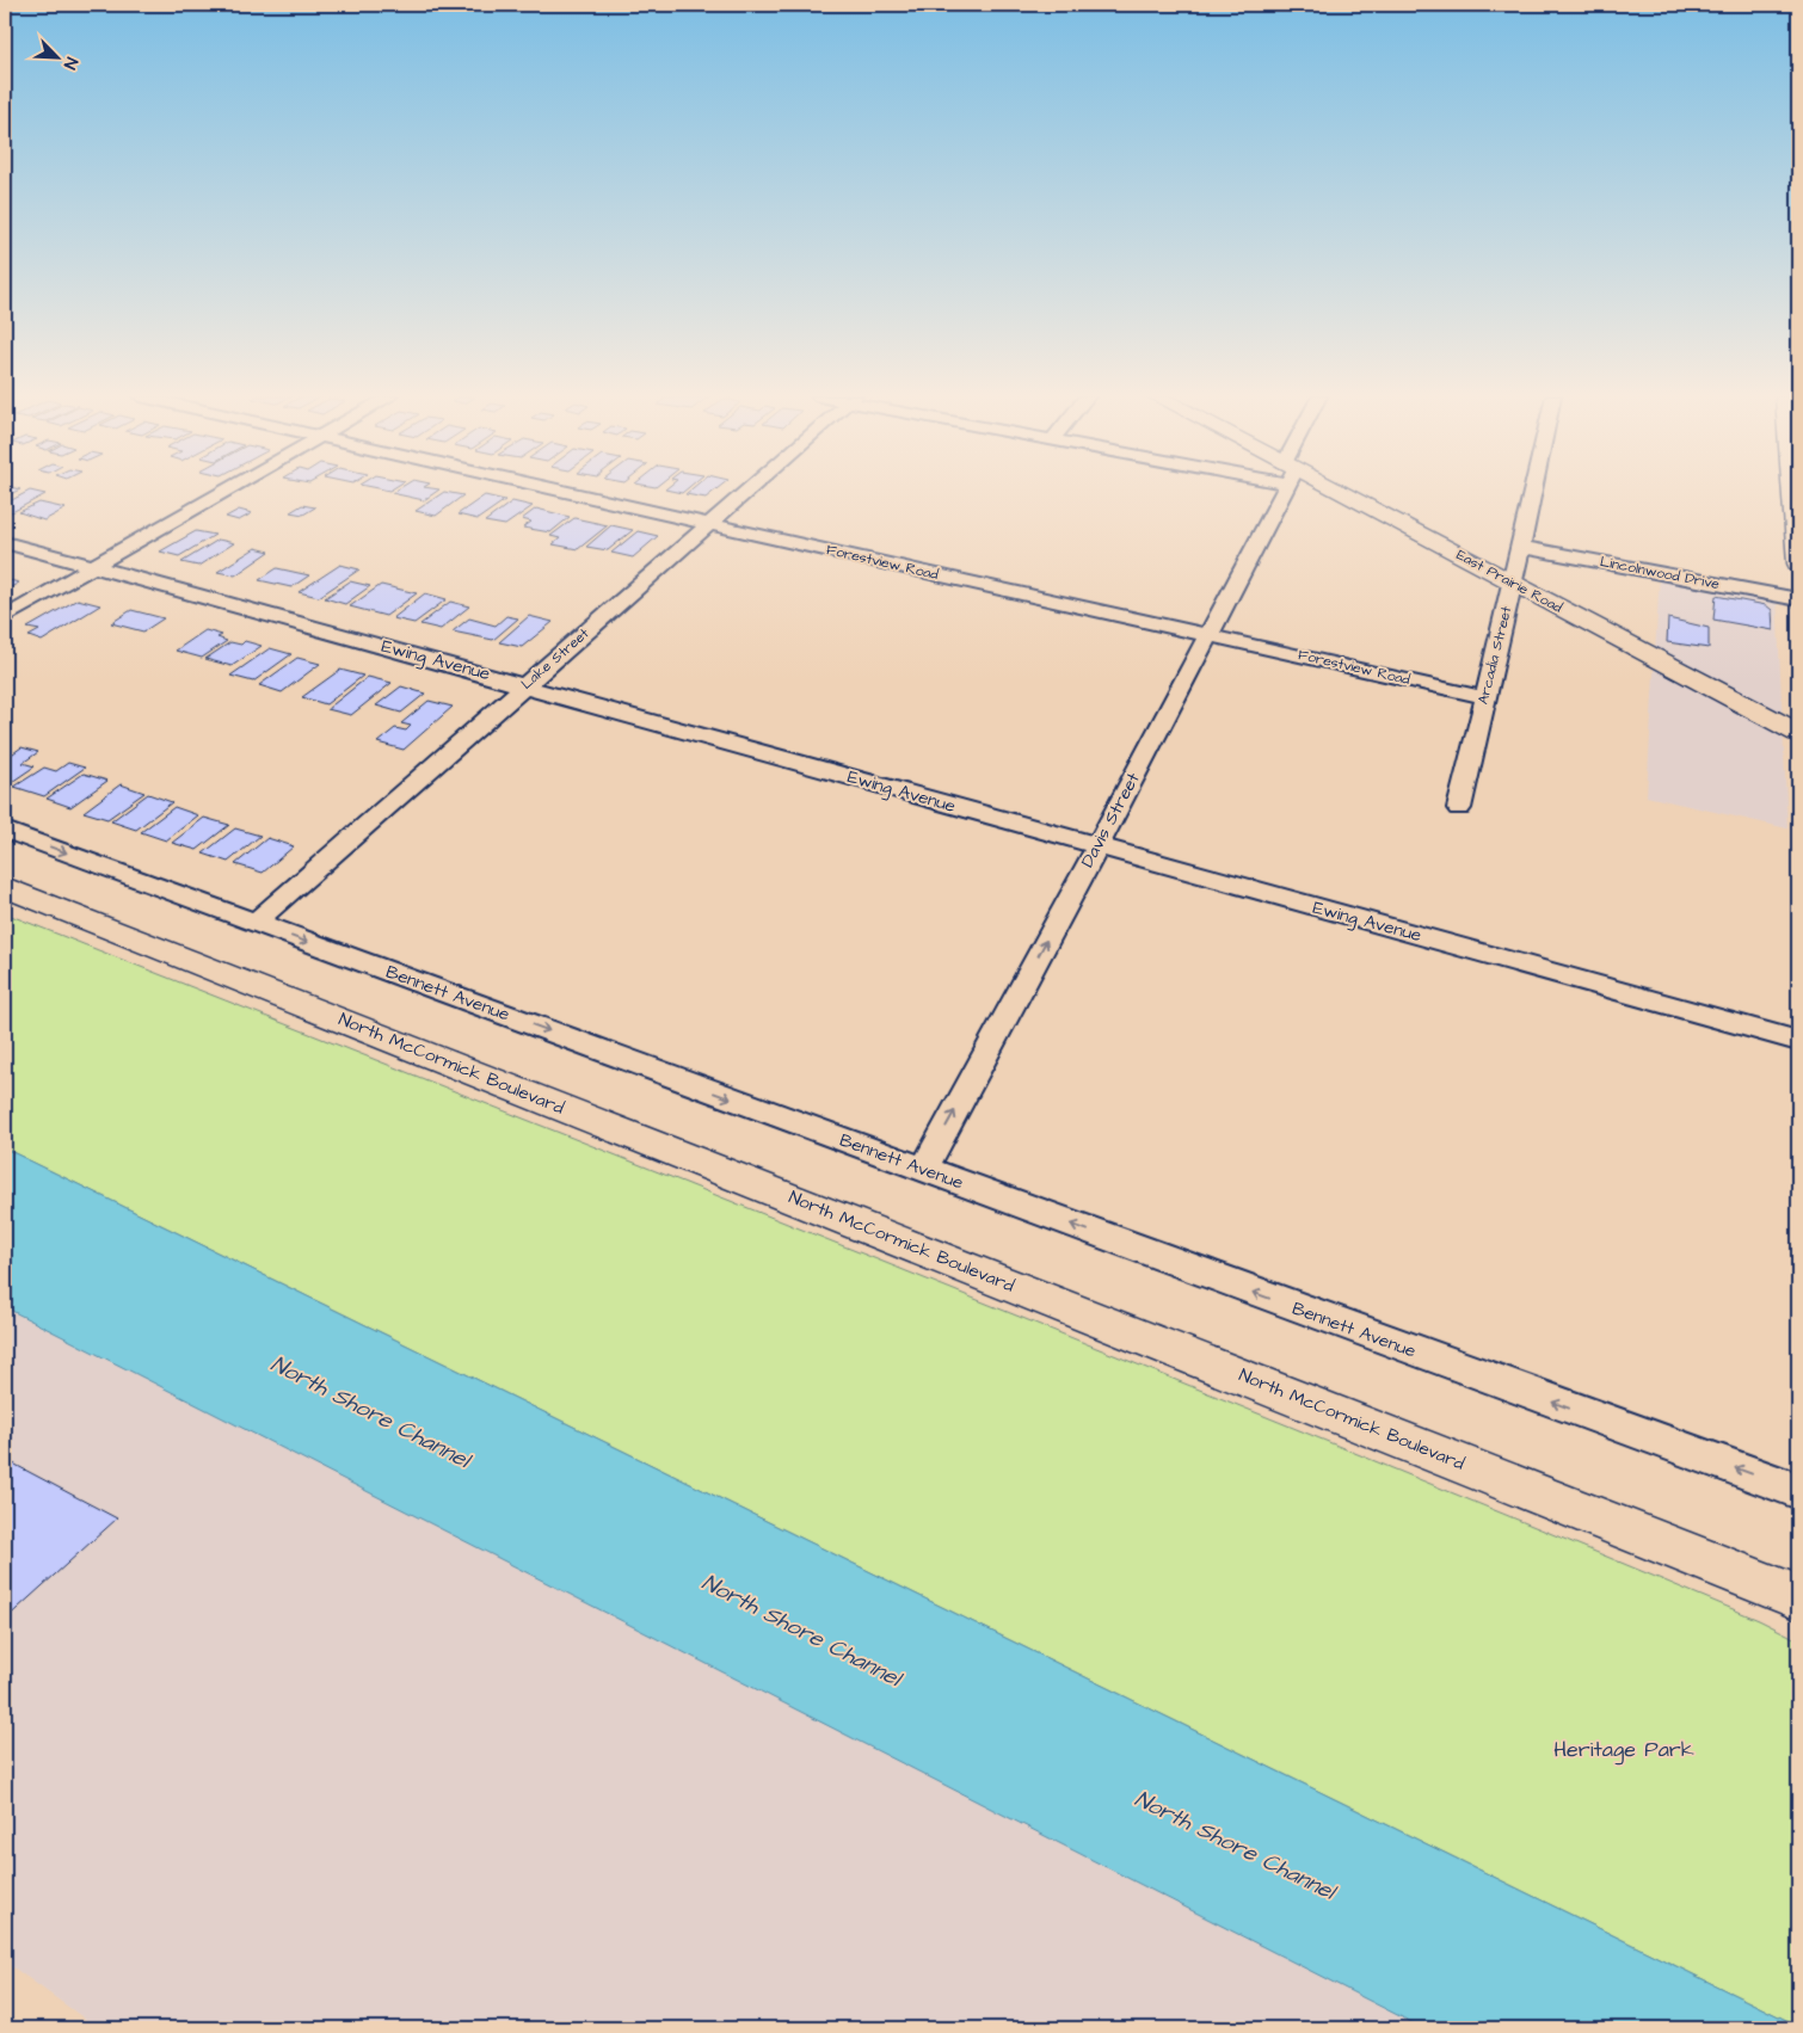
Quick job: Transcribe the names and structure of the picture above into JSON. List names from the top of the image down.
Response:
{
  "streets": {
    "street": [
      "Forestview Road",
      "Lincolnwood Drive",
      "East Prairie Road",
      "Arcadia Street",
      "Lake Street",
      "Ewing Avenue",
      "Davis Street",
      "Bennett Avenue",
      "North McCormick Boulevard"
    ]
  },
  "crossings": [
    ["Forestview Road", "Arcadia Street"],
    ["Forestview Road", "Lake Street"],
    ["Forestview Road", "Davis Street"],
    ["Lincolnwood Drive", "Arcadia Street"],
    ["East Prairie Road", "Arcadia Street"],
    ["Lake Street", "Ewing Avenue"],
    ["Lake Street", "Bennett Avenue"],
    ["Ewing Avenue", "Davis Street"],
    ["Davis Street", "Bennett Avenue"]
  ],
  "one_way": ["Davis Street"],
  "water": ["North Shore Channel"],
  "parks": ["Heritage Park"],
  "north": "bottom right"
}
